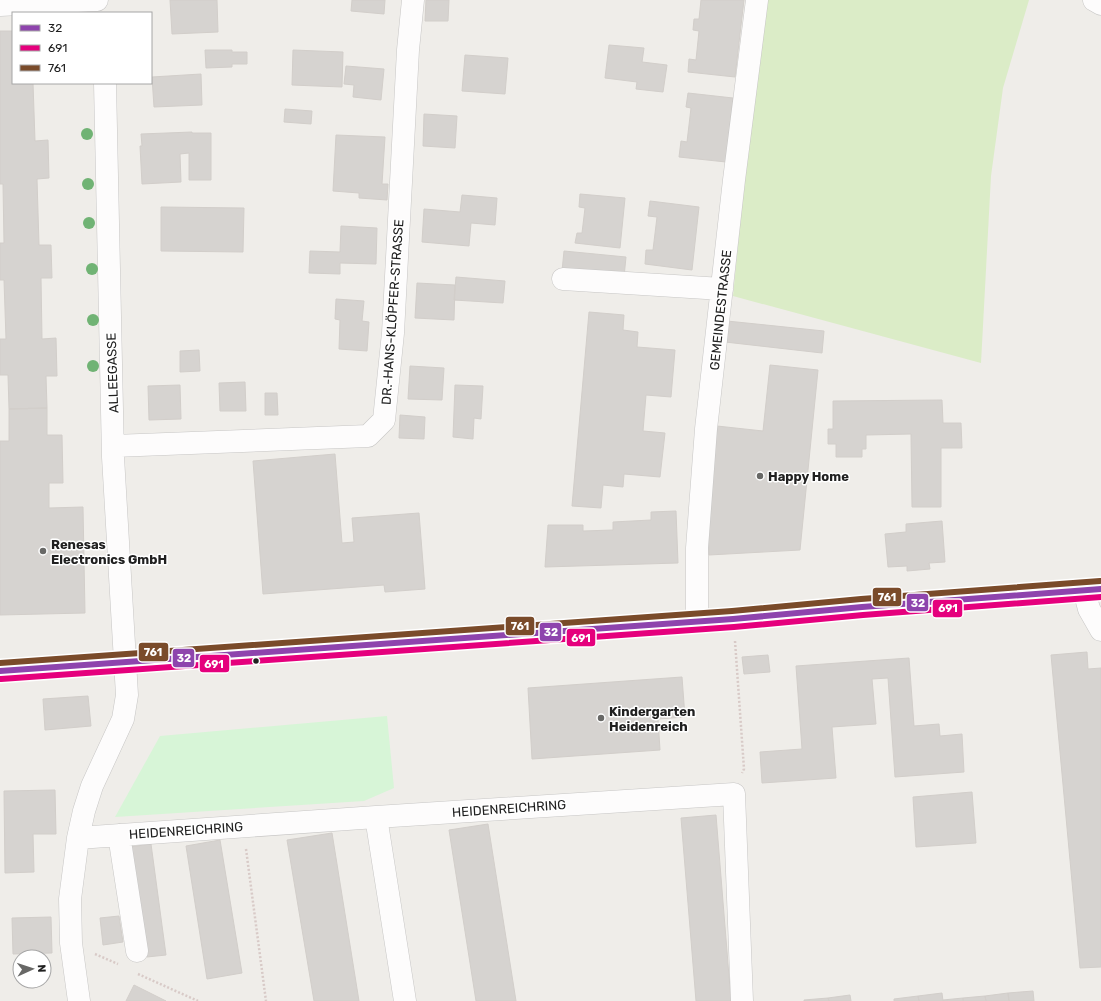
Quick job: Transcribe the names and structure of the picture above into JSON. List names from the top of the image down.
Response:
{
  "streets": {
    "street": [
      "GEMEINDESTRASSE",
      "DR.-HANS-KLÖPFER-STRASSE",
      "ALLEEGASSE",
      "HEIDENREICHRING"
    ]
  },
  "crossings": [
    ["DR.-HANS-KLÖPFER-STRASSE", "ALLEEGASSE"],
    ["ALLEEGASSE", "HEIDENREICHRING"]
  ],
  "places": ["Happy Home", "Renesas Electronics GmbH", "Kindergarten Heidenreich"],
  "lines": ["transit line 761", "transit line 32", "transit line 691"],
  "legend": ["32", "691", "761"],
  "north": "right"
}
